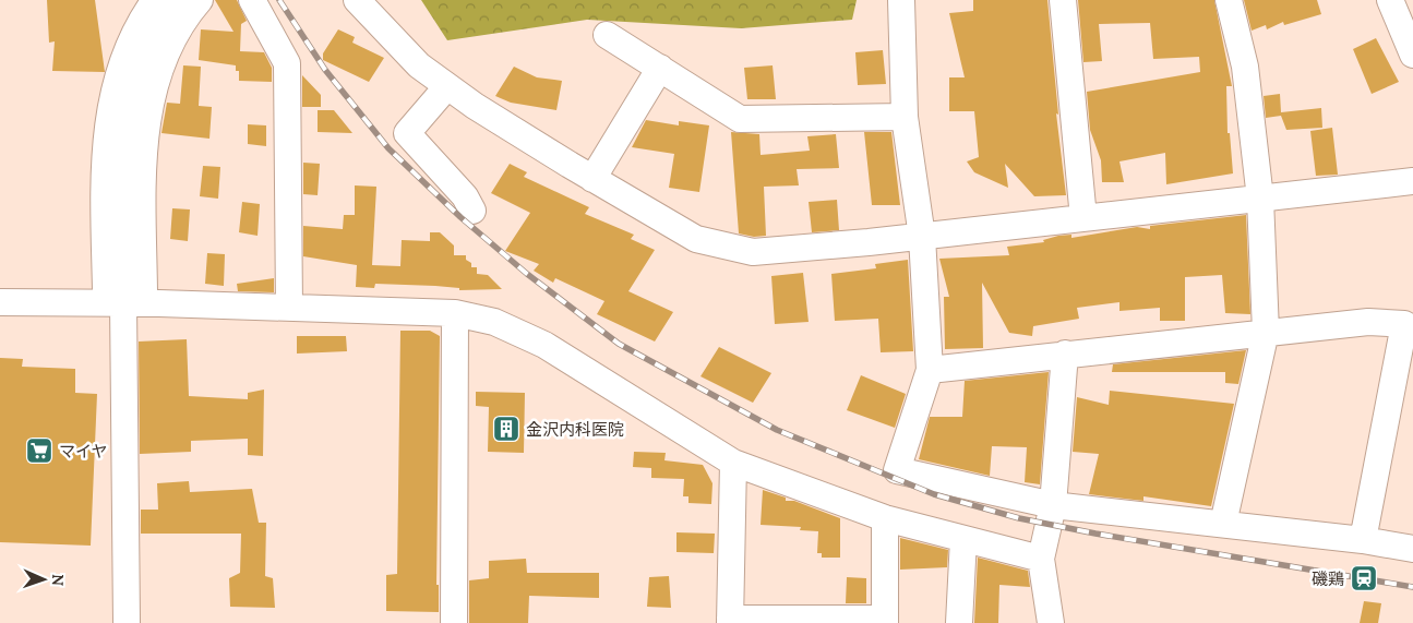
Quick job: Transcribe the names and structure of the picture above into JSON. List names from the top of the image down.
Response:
{
  "places": {
    "building": ["金沢内科医院"],
    "supermarket": ["マイヤ"],
    "station": ["磯鶏"]
  },
  "north": "right"
}
